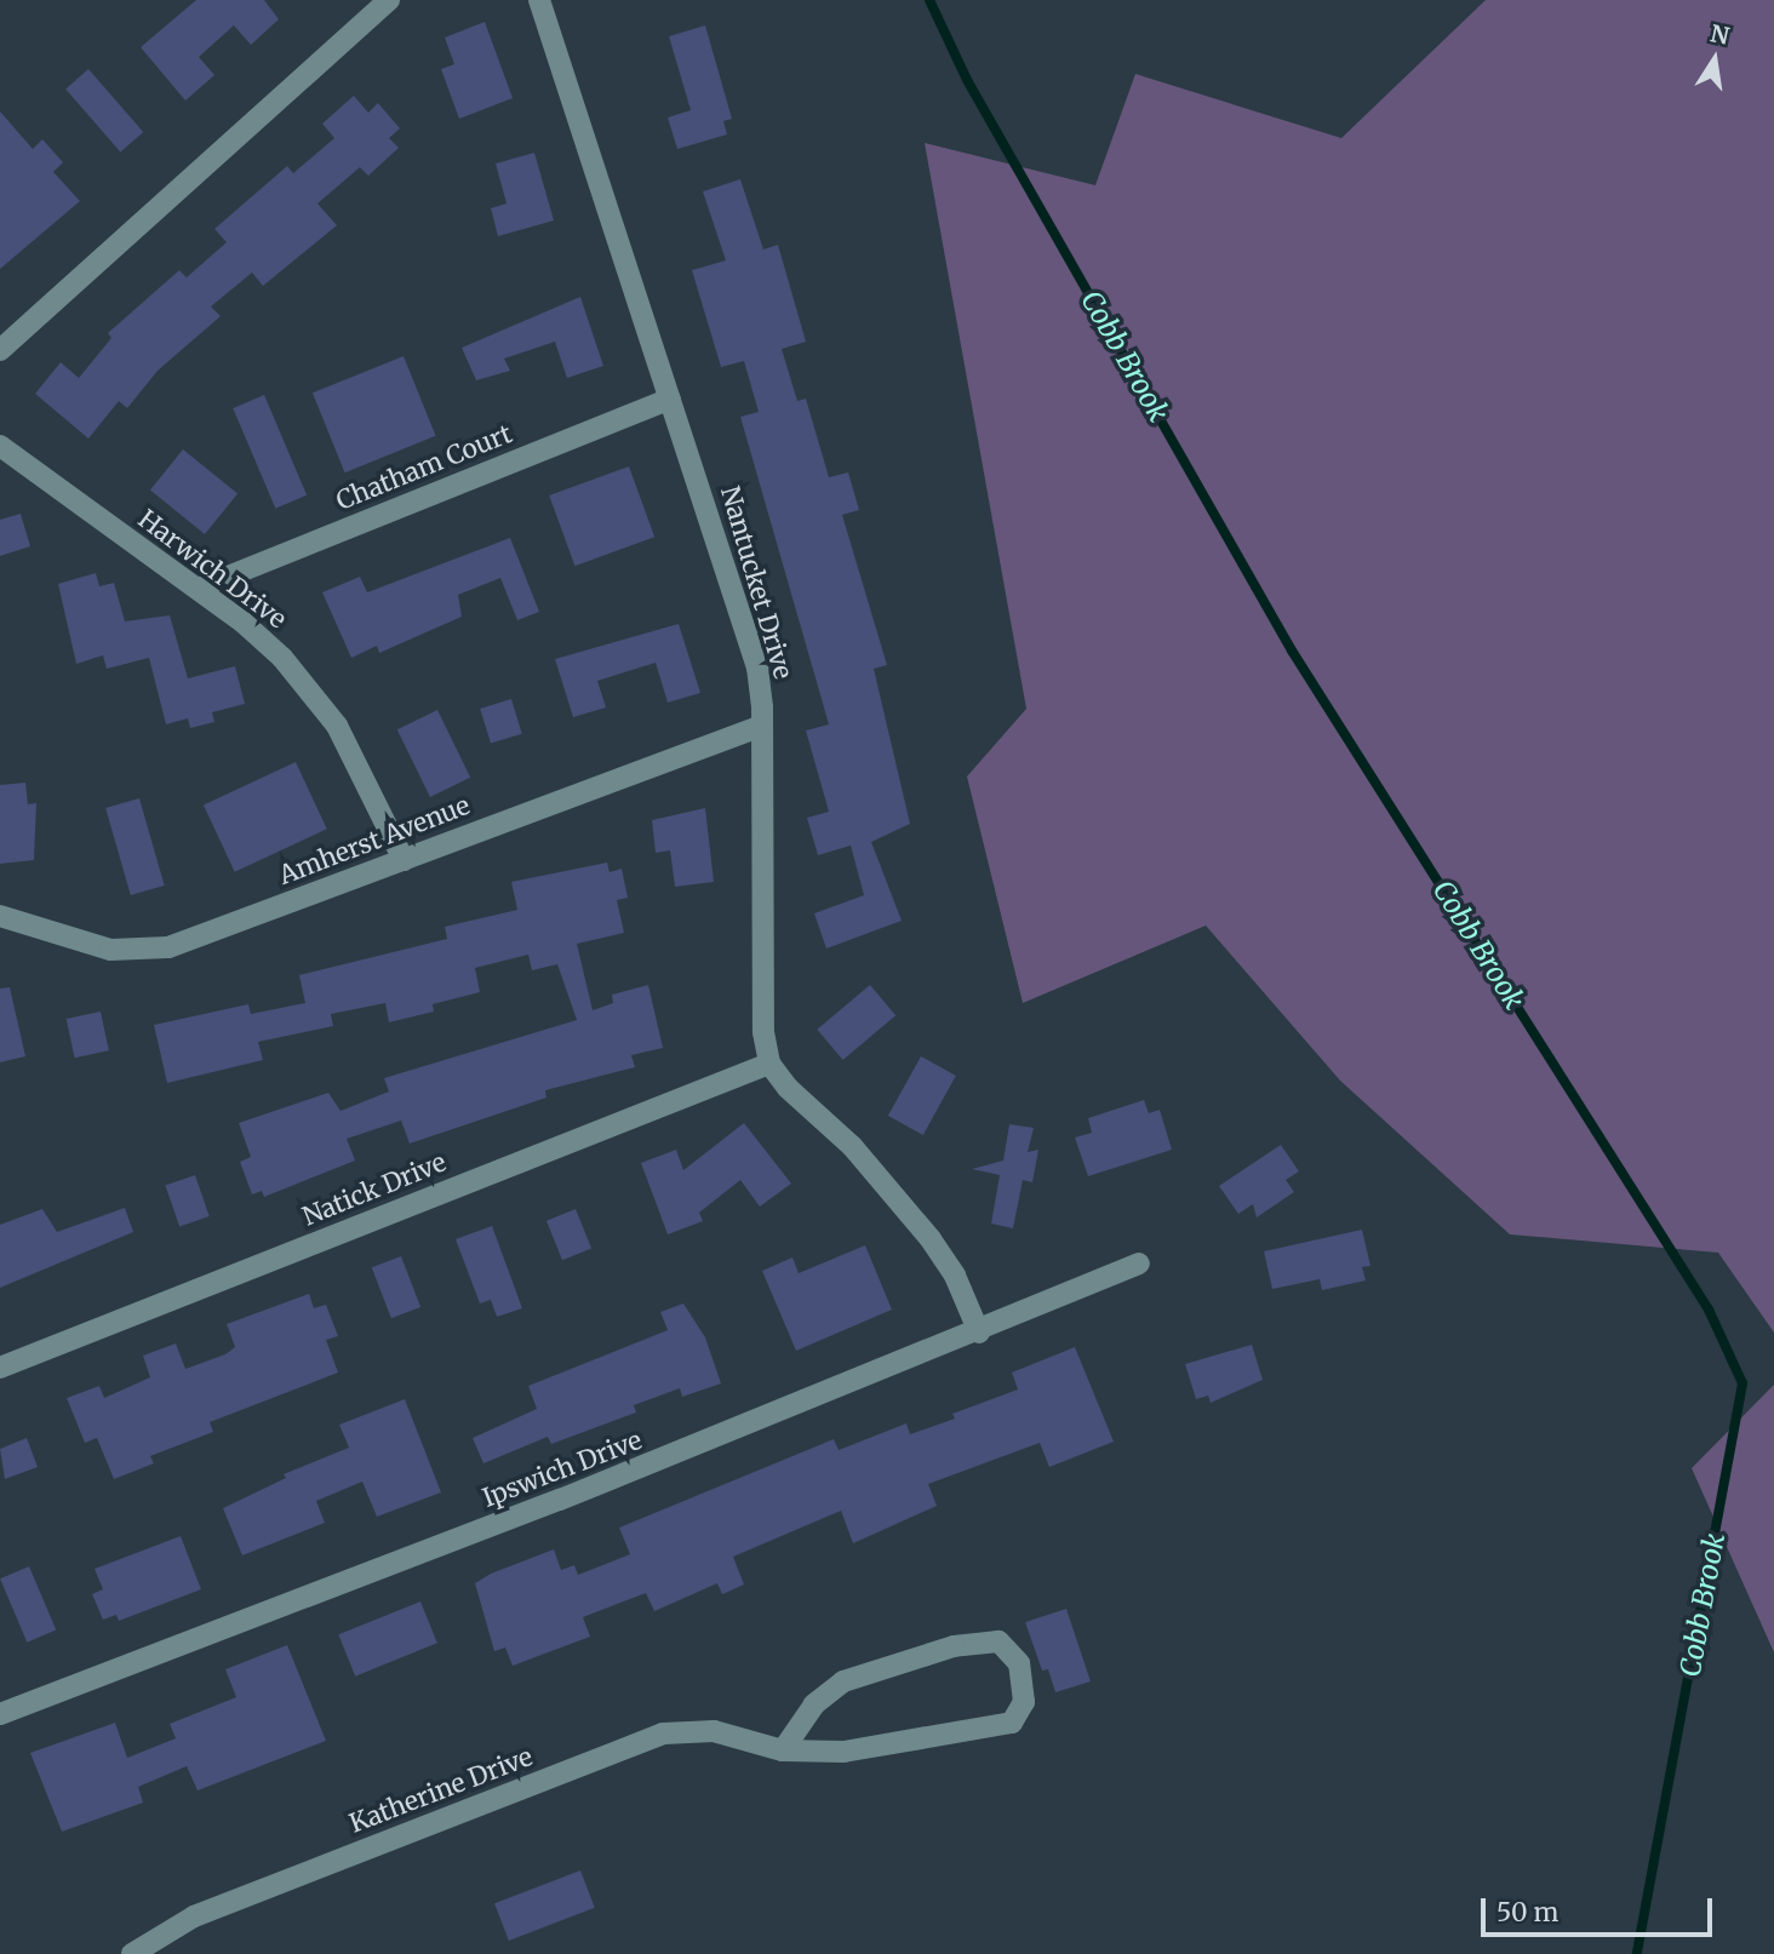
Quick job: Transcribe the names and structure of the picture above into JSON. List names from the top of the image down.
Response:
{
  "streets": {
    "street": [
      "Chatham Court",
      "Harwich Drive",
      "Nantucket Drive",
      "Amherst Avenue",
      "Natick Drive",
      "Ipswich Drive",
      "Katherine Drive"
    ]
  },
  "crossings": [
    ["Chatham Court", "Harwich Drive"],
    ["Chatham Court", "Nantucket Drive"],
    ["Harwich Drive", "Amherst Avenue"],
    ["Nantucket Drive", "Amherst Avenue"],
    ["Nantucket Drive", "Natick Drive"]
  ],
  "water": ["Cobb Brook"],
  "scale_bar": "50 m",
  "north": "top"
}
